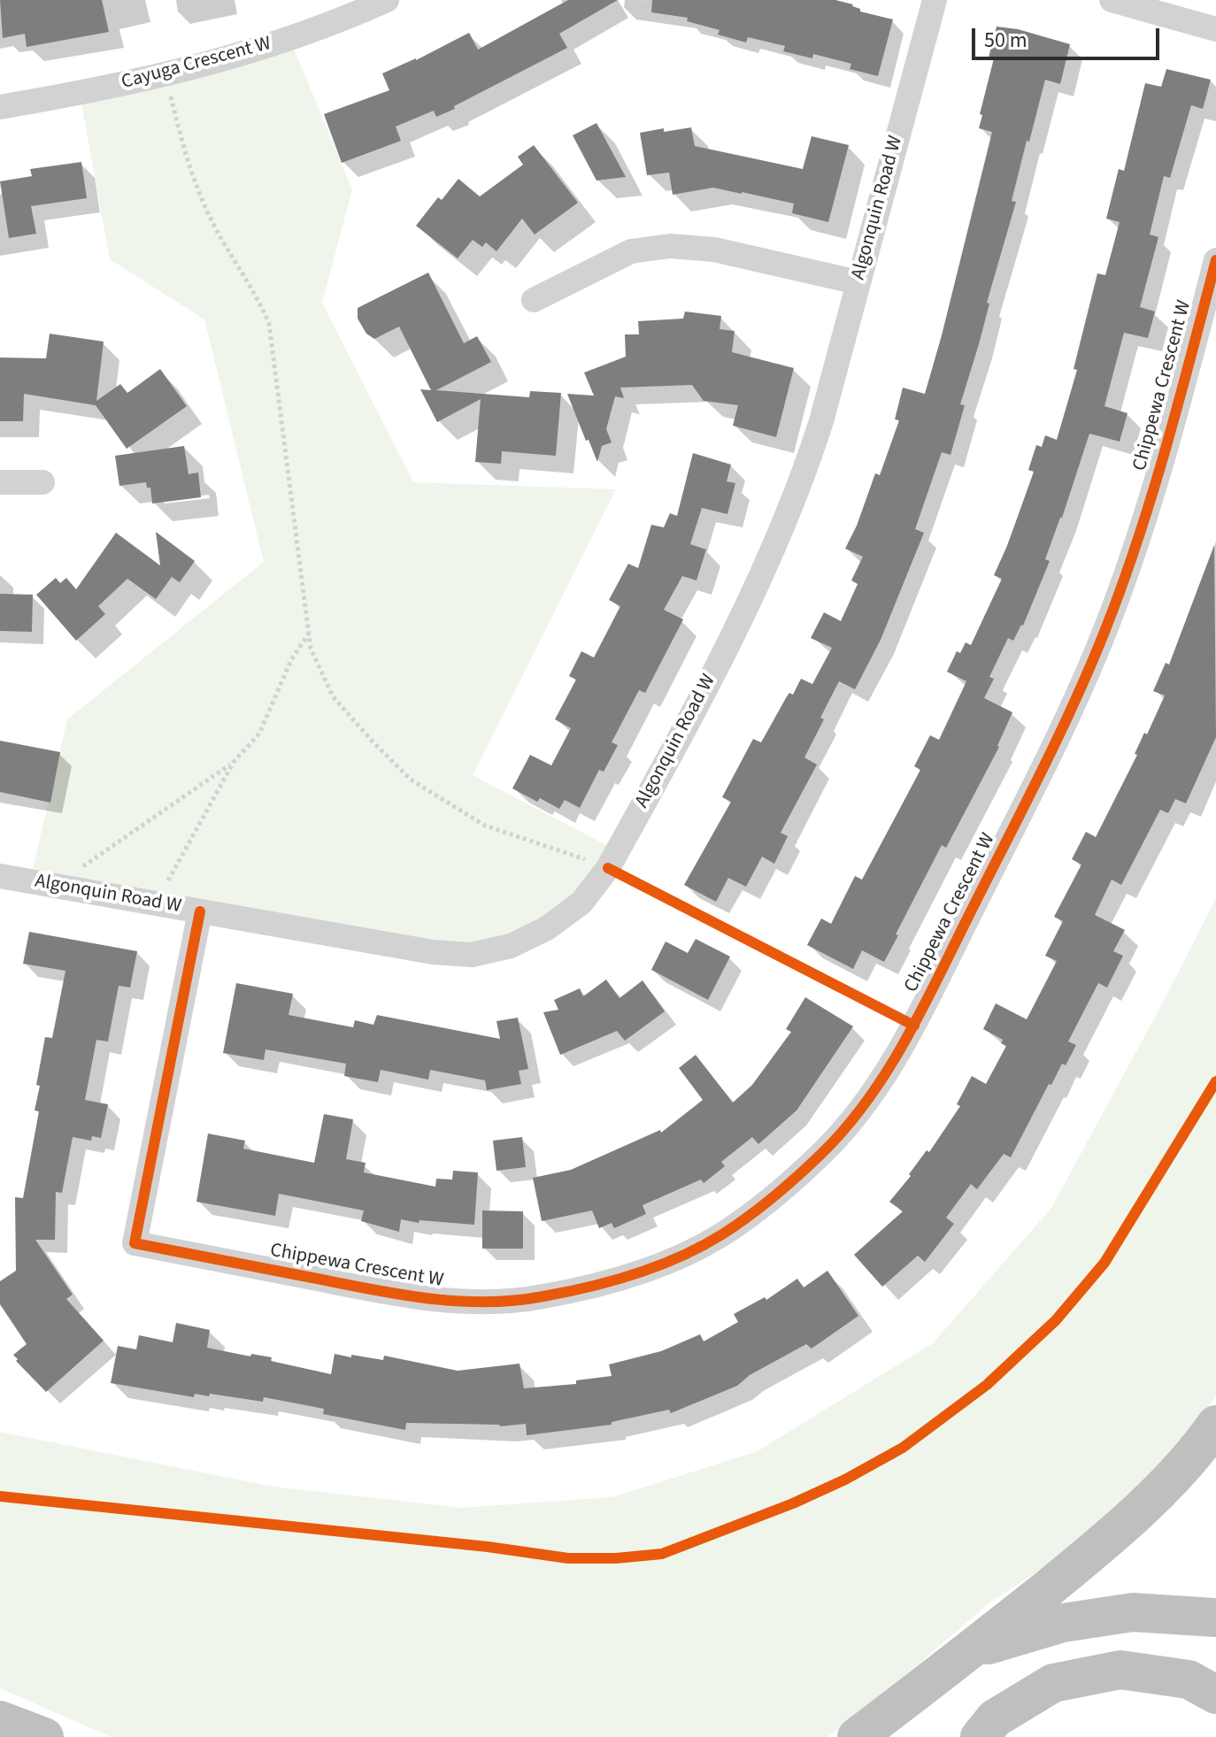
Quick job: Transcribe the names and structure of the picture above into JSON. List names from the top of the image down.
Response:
{
  "streets": {
    "street": ["Cayuga Crescent W", "Algonquin Road W", "Chippewa Crescent W"]
  },
  "crossings": [
    ["Algonquin Road W", "Chippewa Crescent W"]
  ],
  "scale_bar": "50 m"
}
